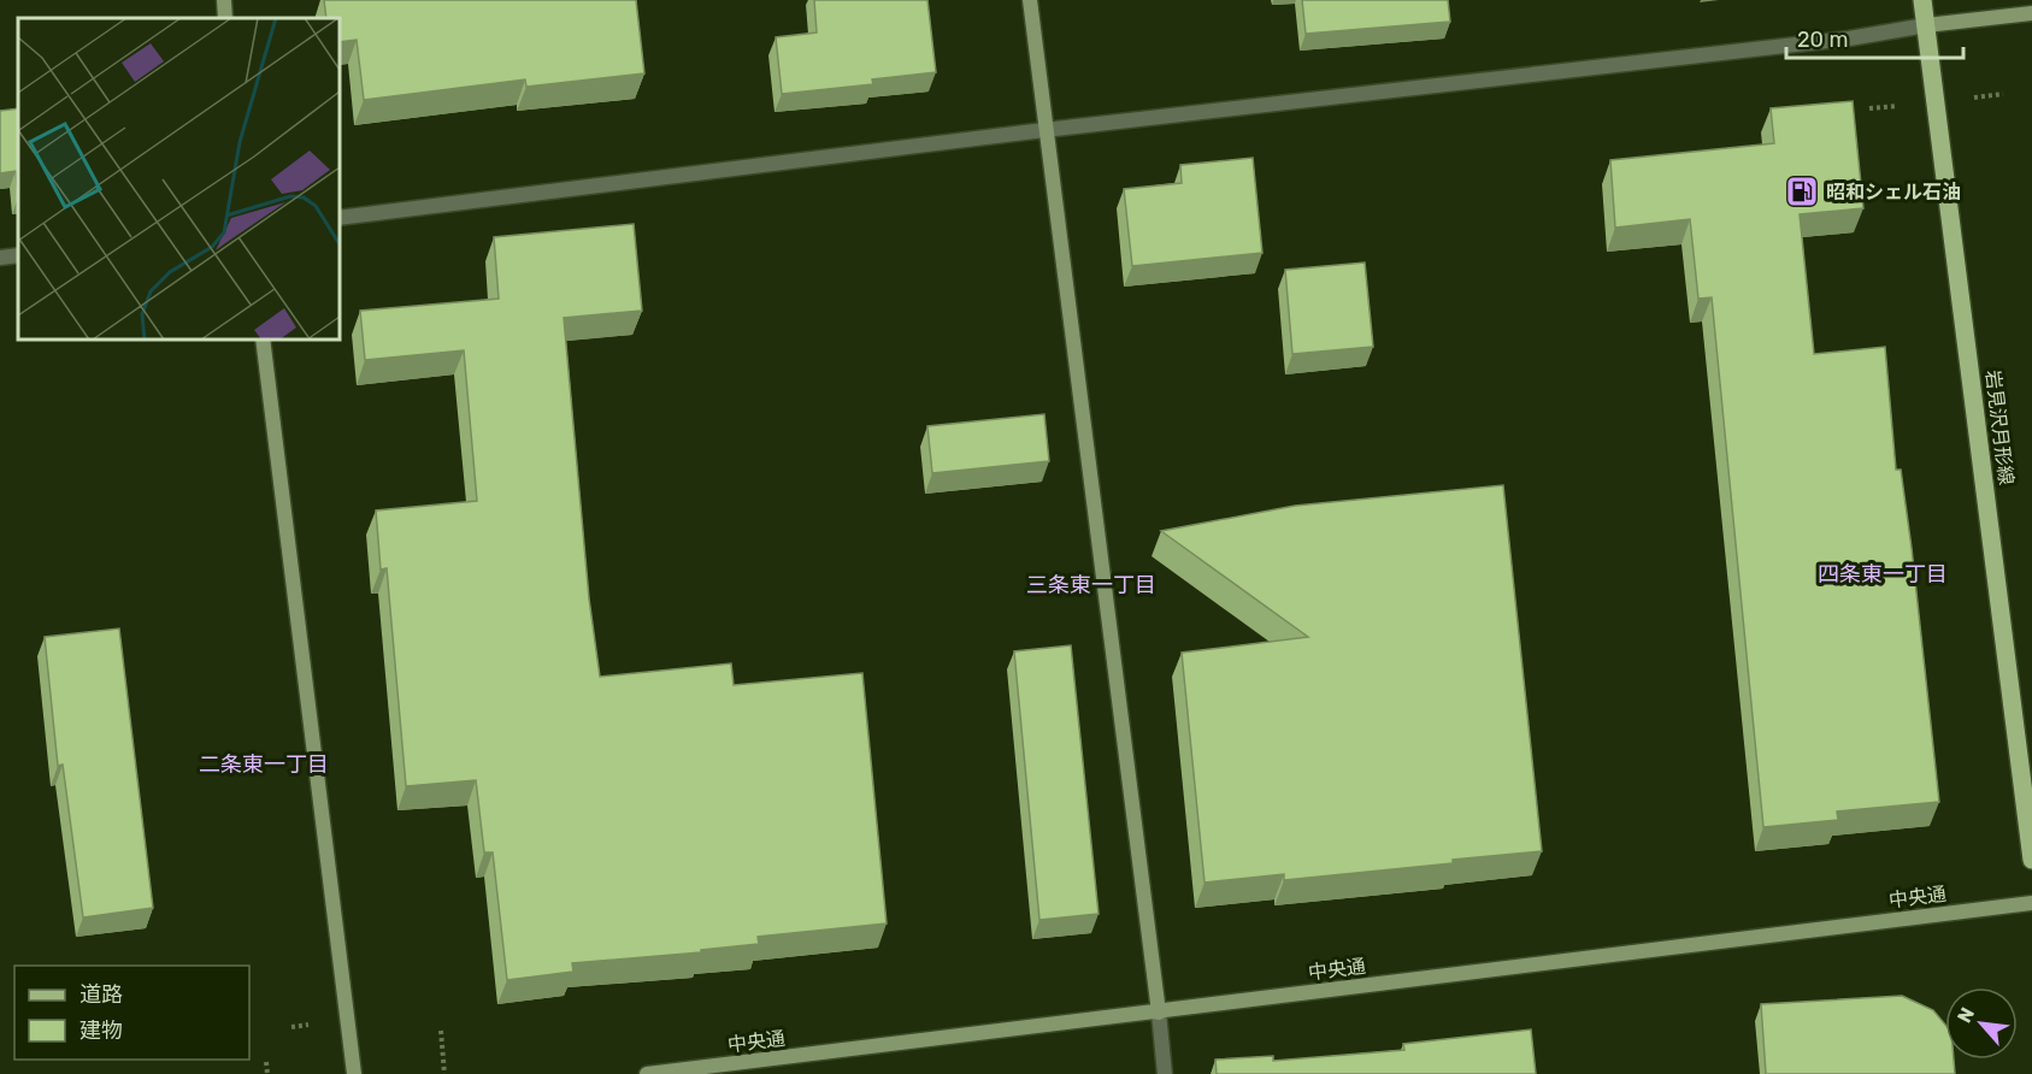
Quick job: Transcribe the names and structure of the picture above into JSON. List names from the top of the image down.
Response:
{
  "streets": {
    "main road": ["岩見沢月形線"],
    "street": ["中央通"]
  },
  "districts": ["四条東一丁目", "三条東一丁目", "二条東一丁目"],
  "places": {
    "fuel station": ["昭和シェル石油"]
  },
  "legend": ["道路", "建物"],
  "scale_bar": "20 m",
  "north": "top left"
}
